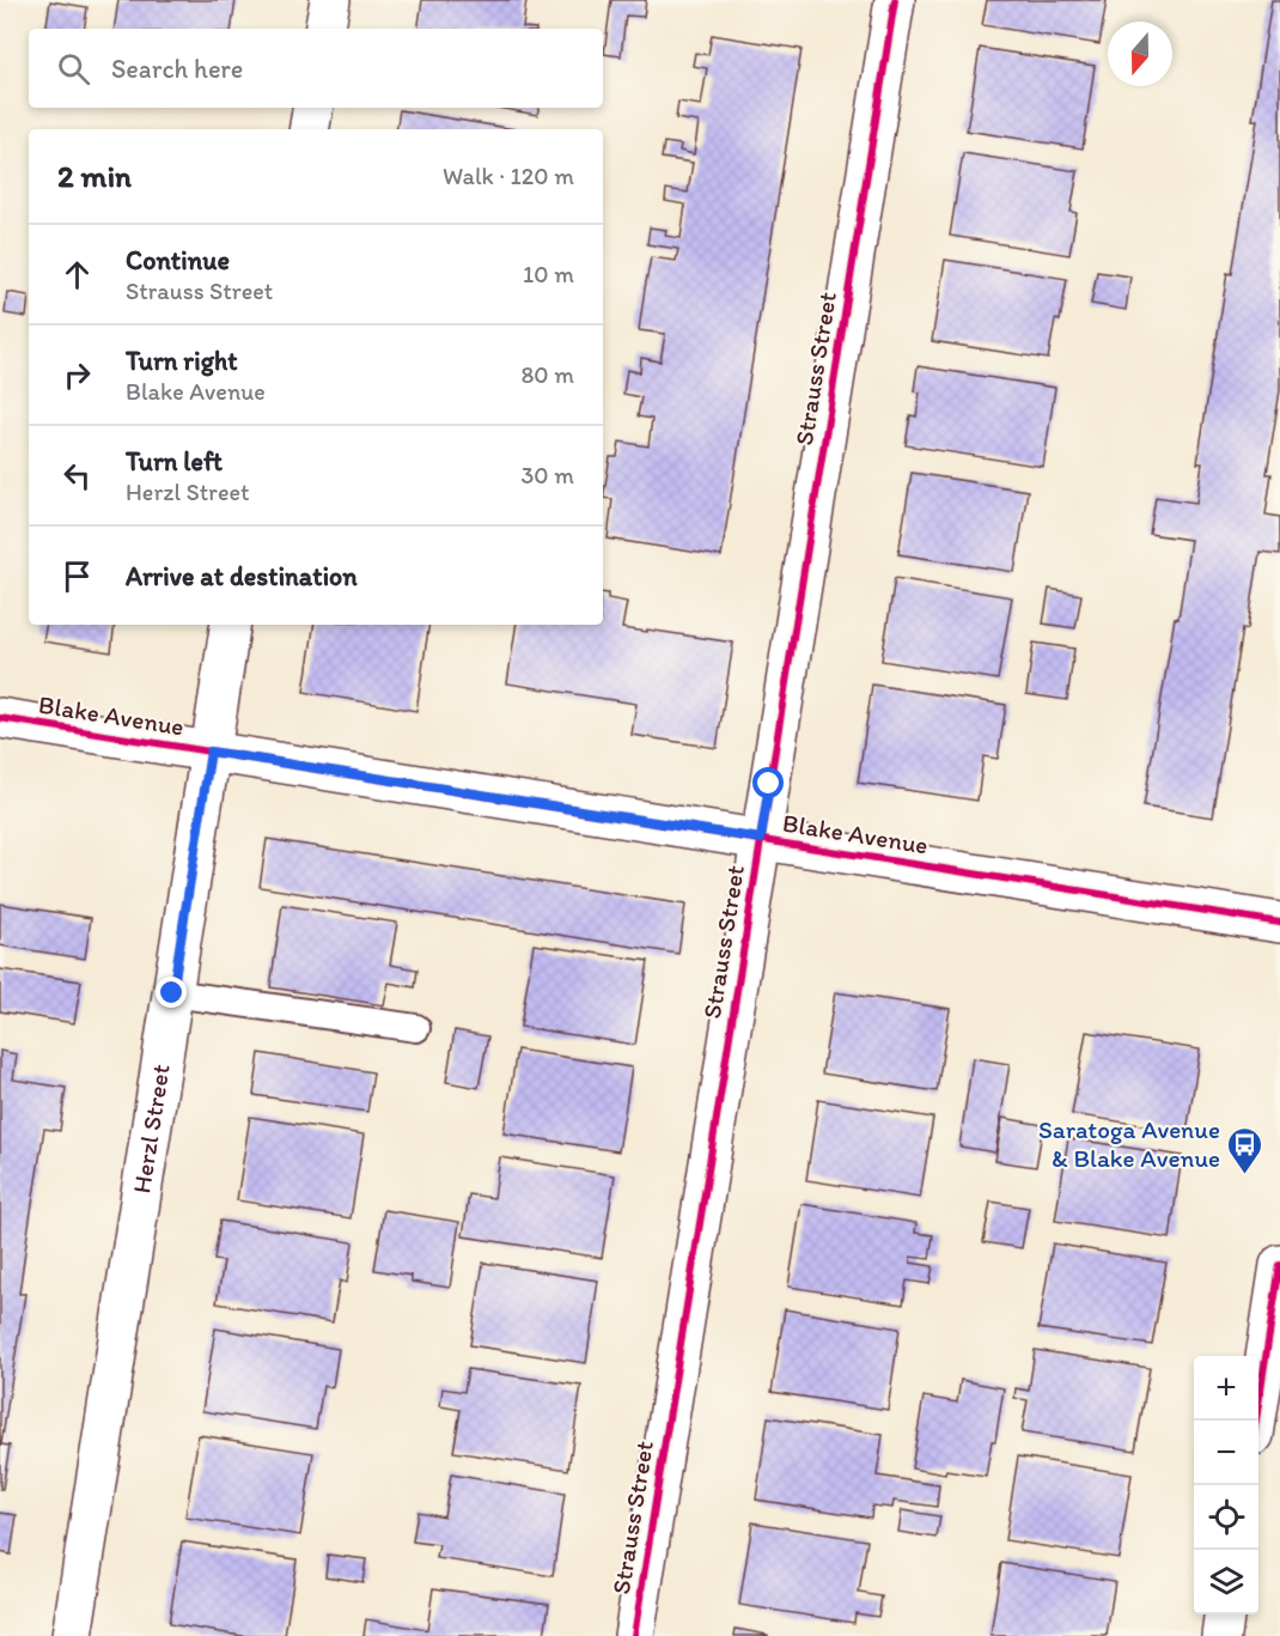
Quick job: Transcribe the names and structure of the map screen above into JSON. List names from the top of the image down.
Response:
{
  "streets": {
    "street": ["Strauss Street", "Blake Avenue", "Herzl Street"]
  },
  "crossings": [
    ["Strauss Street", "Blake Avenue"],
    ["Blake Avenue", "Herzl Street"]
  ],
  "places": {
    "bus stop": ["Saratoga Avenue & Blake Avenue"]
  },
  "north": "bottom",
  "page": {
    "search": "Search here",
    "heading": ["2 min", "Walk · 120 m"],
    "list": [
      ["Continue", "Strauss Street", "10 m"],
      ["Turn right", "Blake Avenue", "80 m"],
      ["Turn left", "Herzl Street", "30 m"],
      "Arrive at destination"
    ],
    "map_buttons": ["+", "−"]
  }
}
